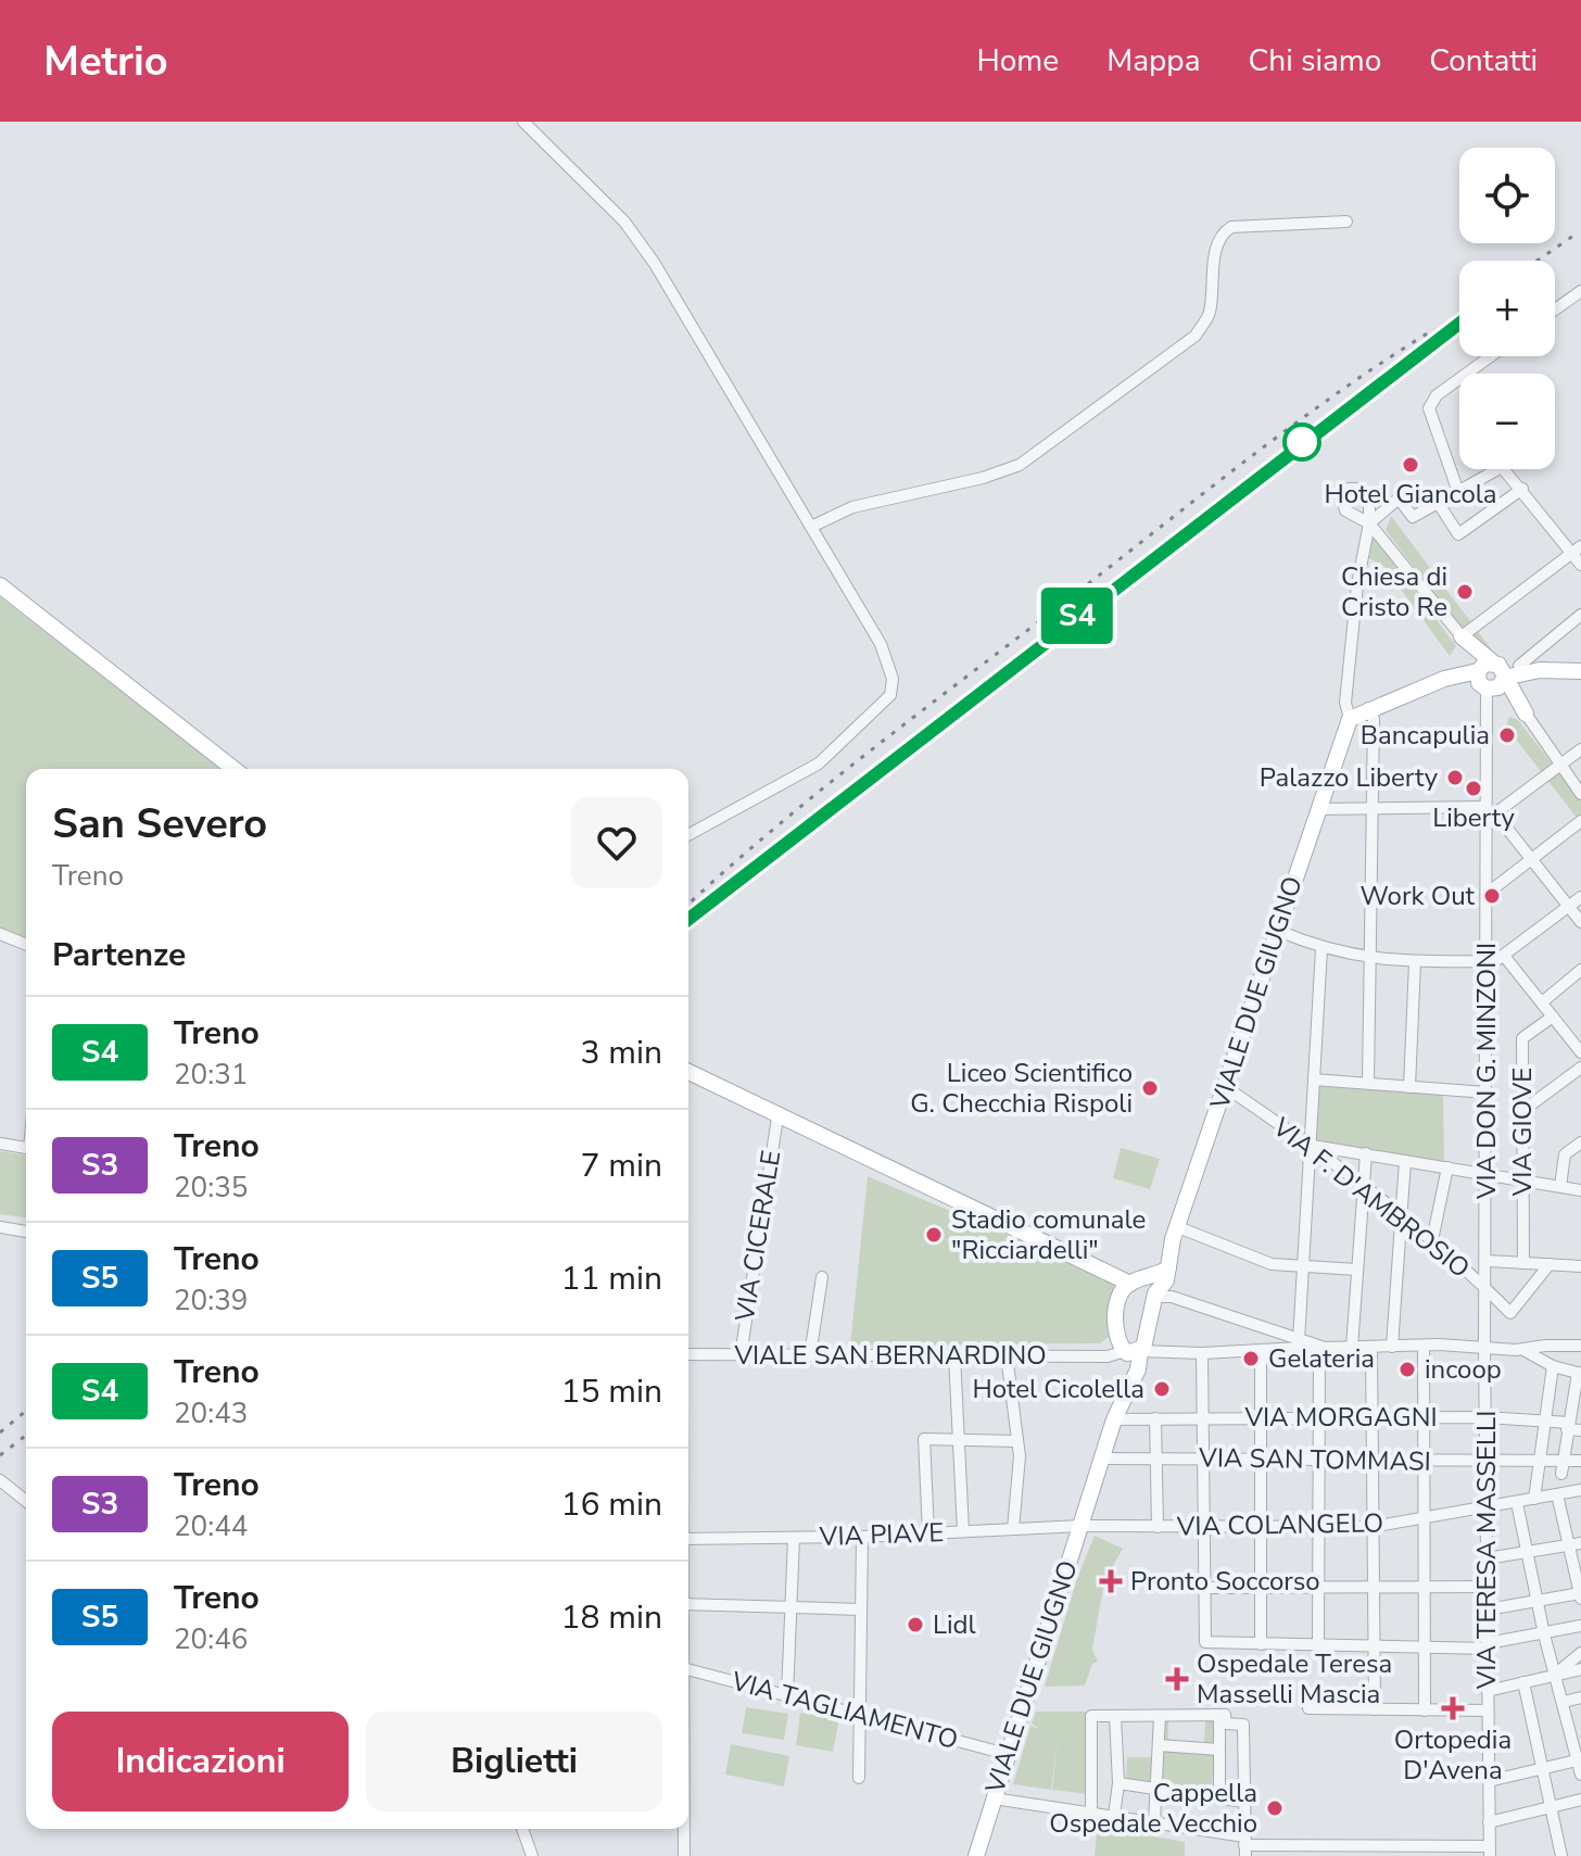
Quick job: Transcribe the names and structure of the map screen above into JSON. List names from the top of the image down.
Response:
{
  "streets": {
    "main road": ["VIALE DUE GIUGNO"],
    "street": [
      "VIA DON G. MINZONI",
      "VIA GIOVE",
      "VIA F. D'AMBROSIO",
      "VIA CICERALE",
      "VIALE SAN BERNARDINO",
      "VIA MORGAGNI",
      "VIA SAN TOMMASI",
      "VIA COLANGELO",
      "VIA PIAVE",
      "VIA TERESA MASSELLI",
      "VIA TAGLIAMENTO"
    ]
  },
  "crossings": [
    ["VIALE DUE GIUGNO", "VIA F. D'AMBROSIO"],
    ["VIALE DUE GIUGNO", "VIALE SAN BERNARDINO"],
    ["VIALE DUE GIUGNO", "VIA MORGAGNI"],
    ["VIALE DUE GIUGNO", "VIA SAN TOMMASI"],
    ["VIALE DUE GIUGNO", "VIA COLANGELO"],
    ["VIALE DUE GIUGNO", "VIA PIAVE"],
    ["VIALE DUE GIUGNO", "VIA TAGLIAMENTO"],
    ["VIA DON G. MINZONI", "VIA F. D'AMBROSIO"],
    ["VIA DON G. MINZONI", "VIA TERESA MASSELLI"],
    ["VIA CICERALE", "VIALE SAN BERNARDINO"],
    ["VIA MORGAGNI", "VIA TERESA MASSELLI"],
    ["VIA SAN TOMMASI", "VIA TERESA MASSELLI"],
    ["VIA COLANGELO", "VIA PIAVE"],
    ["VIA COLANGELO", "VIA TERESA MASSELLI"]
  ],
  "places": {
    "other": [
      "Hotel Giancola",
      "Chiesa di Cristo Re",
      "Bancapulia",
      "Palazzo Liberty",
      "Liberty",
      "Work Out",
      "Liceo Scientifico G. Checchia Rispoli",
      "Stadio comunale \"Ricciardelli\"",
      "Gelateria",
      "incoop",
      "Hotel Cicolella",
      "Lidl",
      "Cappella Ospedale Vecchio"
    ],
    "health": ["Pronto Soccorso", "Ospedale Teresa Masselli Mascia", "Ortopedia D'Avena"]
  },
  "page": {
    "header": "Metrio",
    "nav": [
      "Home",
      "Mappa",
      "Chi siamo",
      "Contatti"
    ],
    "on_map": "S4",
    "map_buttons": ["+", "−"],
    "heading": [
      ["San Severo", "Treno"],
      "Partenze"
    ],
    "list": [
      {
        "mark": "S4",
        "name": "Treno",
        "note": "20:31",
        "value": "3 min"
      },
      {
        "mark": "S3",
        "name": "Treno",
        "note": "20:35",
        "value": "7 min"
      },
      {
        "mark": "S5",
        "name": "Treno",
        "note": "20:39",
        "value": "11 min"
      },
      {
        "mark": "S4",
        "name": "Treno",
        "note": "20:43",
        "value": "15 min"
      },
      {
        "mark": "S3",
        "name": "Treno",
        "note": "20:44",
        "value": "16 min"
      },
      {
        "mark": "S5",
        "name": "Treno",
        "note": "20:46",
        "value": "18 min"
      }
    ],
    "buttons": ["Indicazioni", "Biglietti"]
  }
}
